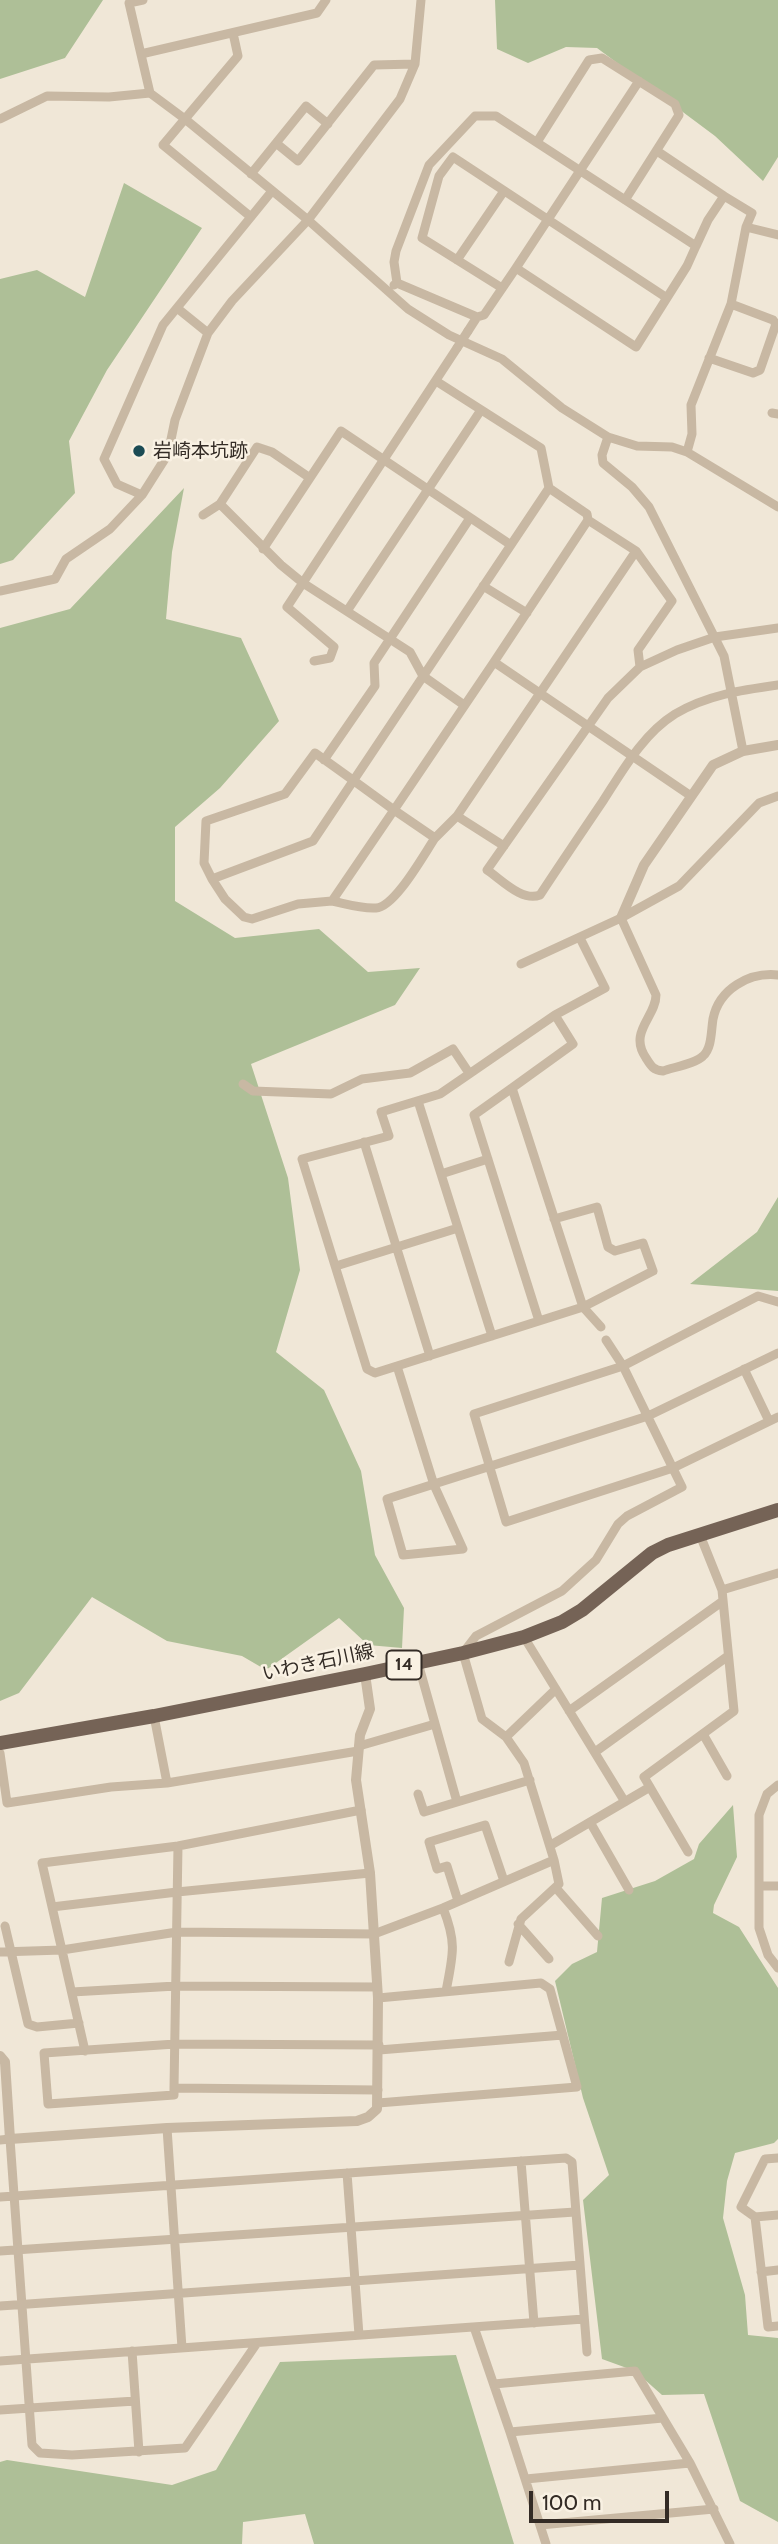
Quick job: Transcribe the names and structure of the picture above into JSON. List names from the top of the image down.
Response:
{
  "streets": {
    "main road": ["いわき石川線", "14"]
  },
  "places": ["岩崎本坑跡"],
  "scale_bar": "100 m"
}
